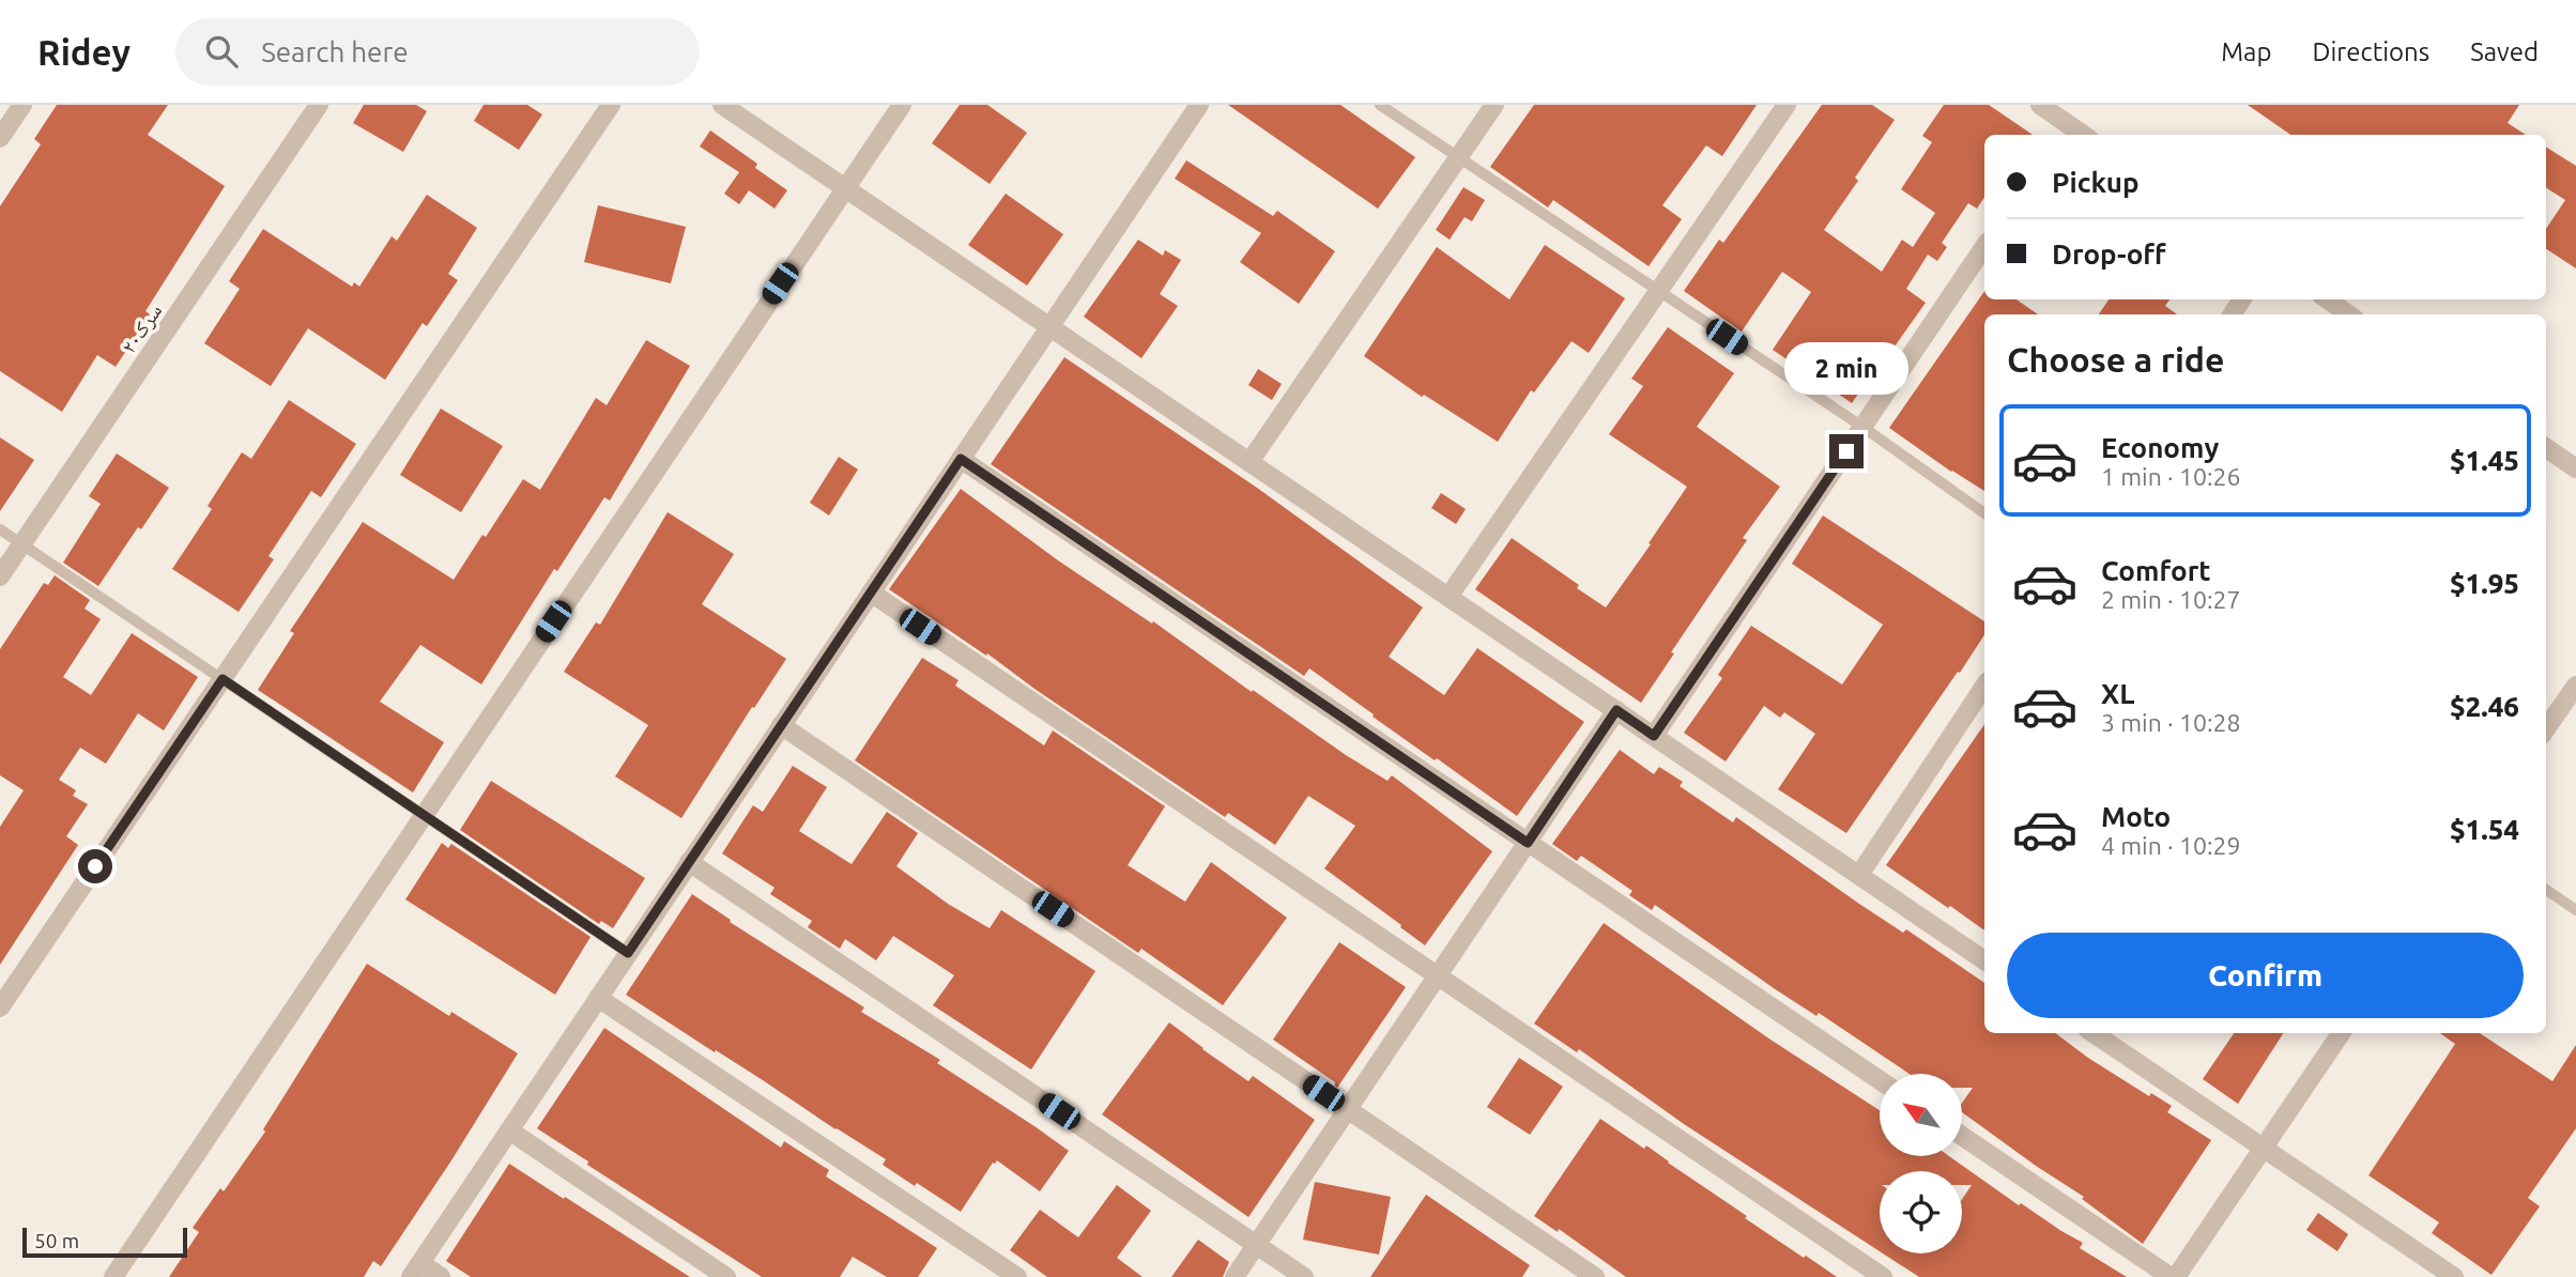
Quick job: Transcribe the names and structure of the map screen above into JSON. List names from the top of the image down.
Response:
{
  "streets": {
    "street": ["سرک۲۰"]
  },
  "scale_bar": "50 m",
  "north": "top left",
  "page": {
    "header": "Ridey",
    "search": "Search here",
    "nav": ["Map", "Directions", "Saved"],
    "banner": ["Pickup", "Drop-off"],
    "heading": "Choose a ride",
    "bubble": "2 min",
    "list": [
      {
        "name": "Economy",
        "note": "1 min · 10:26",
        "value": "$1.45"
      },
      {
        "name": "Comfort",
        "note": "2 min · 10:27",
        "value": "$1.95"
      },
      {
        "name": "XL",
        "note": "3 min · 10:28",
        "value": "$2.46"
      },
      {
        "name": "Moto",
        "note": "4 min · 10:29",
        "value": "$1.54"
      }
    ],
    "buttons": "Confirm",
    "scale": "50 m"
  }
}
